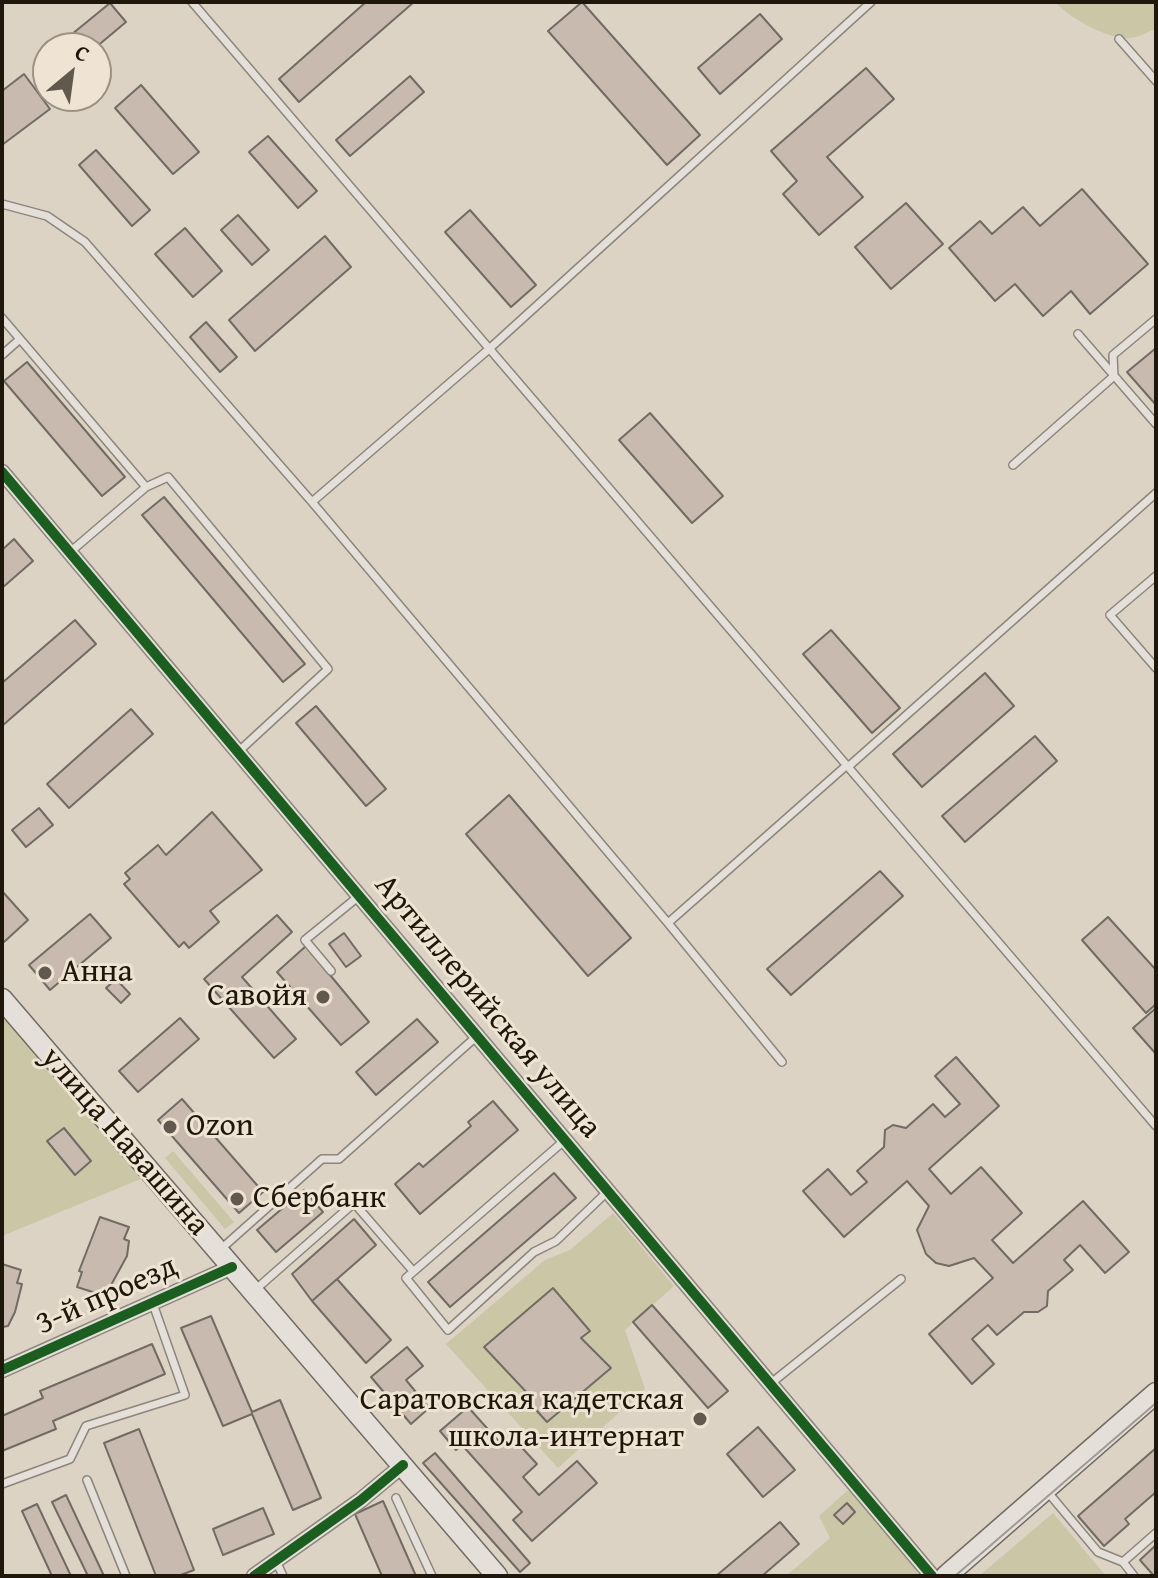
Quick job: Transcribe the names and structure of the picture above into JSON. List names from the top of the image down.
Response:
{
  "streets": {
    "main road": ["улица Навашина"],
    "street": ["Артиллерийская улица", "3-й проезд"]
  },
  "crossings": [
    ["улица Навашина", "3-й проезд"]
  ],
  "places": [
    "Анна",
    "Савойя",
    "Ozon",
    "Сбербанк",
    "Саратовская кадетская школа-интернат"
  ],
  "north": "top right"
}
